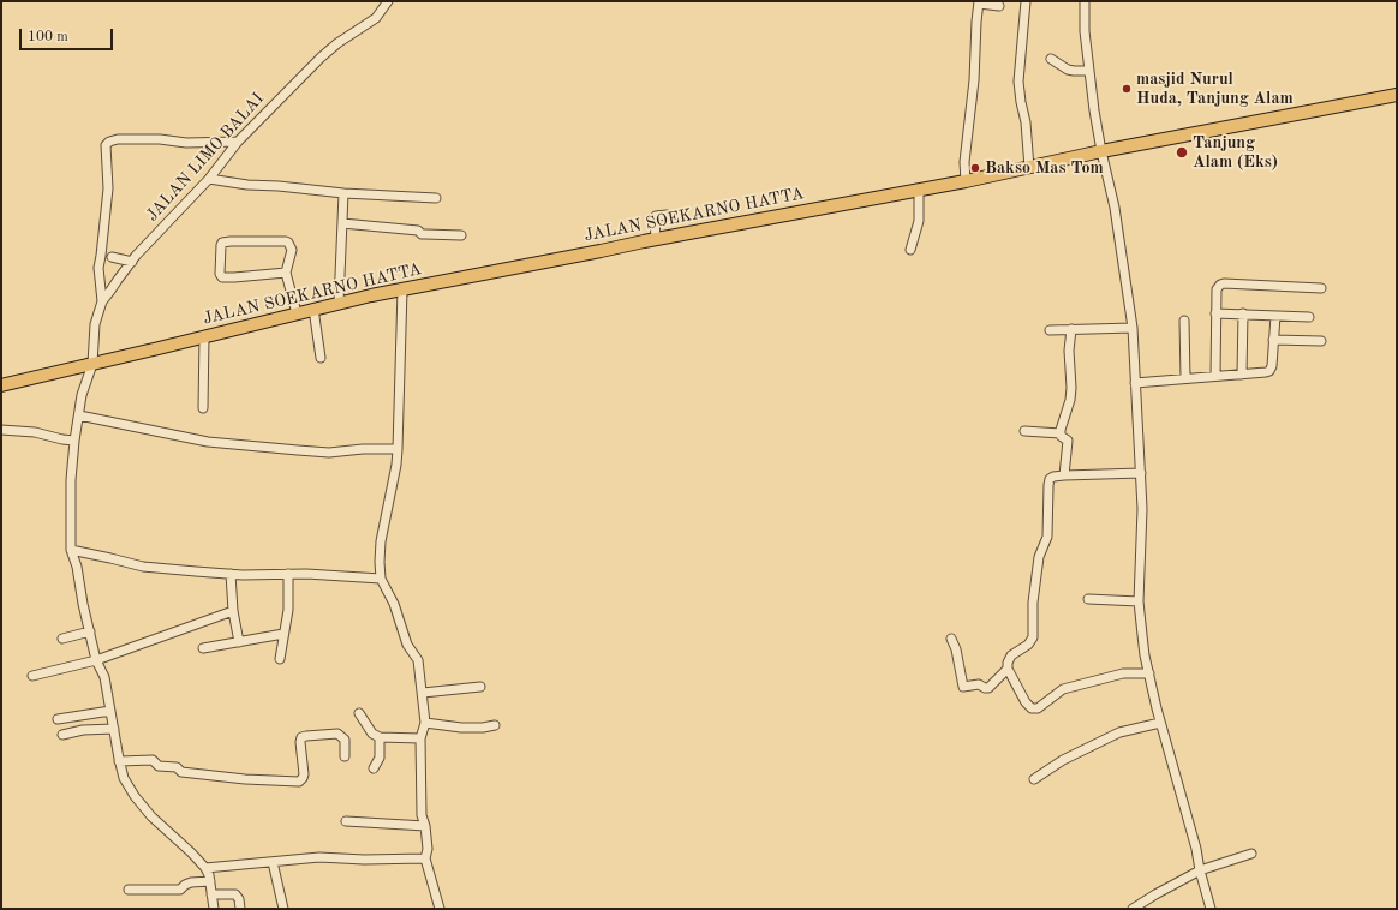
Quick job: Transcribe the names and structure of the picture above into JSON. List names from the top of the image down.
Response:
{
  "streets": {
    "highway": ["JALAN SOEKARNO HATTA"],
    "street": ["JALAN LIMO BALAI"]
  },
  "crossings": [
    ["JALAN LIMO BALAI", "JALAN SOEKARNO HATTA"]
  ],
  "places": ["masjid Nurul Huda, Tanjung Alam", "Tanjung Alam (Eks)", "Bakso Mas Tom"],
  "scale_bar": "100 m"
}
